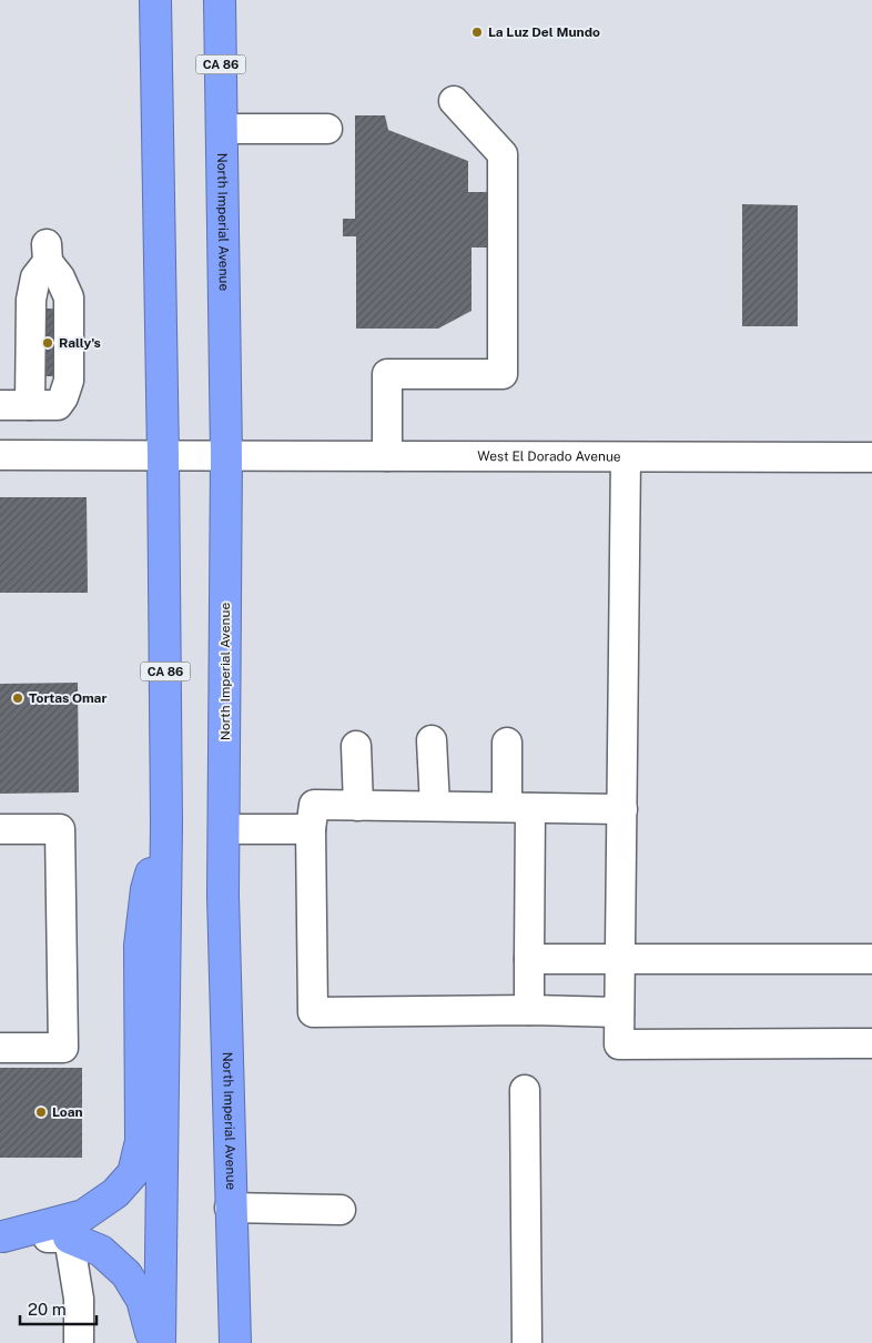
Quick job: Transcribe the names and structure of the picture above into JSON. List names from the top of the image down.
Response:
{
  "streets": {
    "highway": ["CA 86", "North Imperial Avenue"],
    "street": ["West El Dorado Avenue"]
  },
  "crossings": [
    ["CA 86", "West El Dorado Avenue"],
    ["North Imperial Avenue", "West El Dorado Avenue"]
  ],
  "places": [
    "La Luz Del Mundo",
    "Rally's",
    "Tortas Omar",
    "Loan"
  ],
  "scale_bar": "20 m"
}
